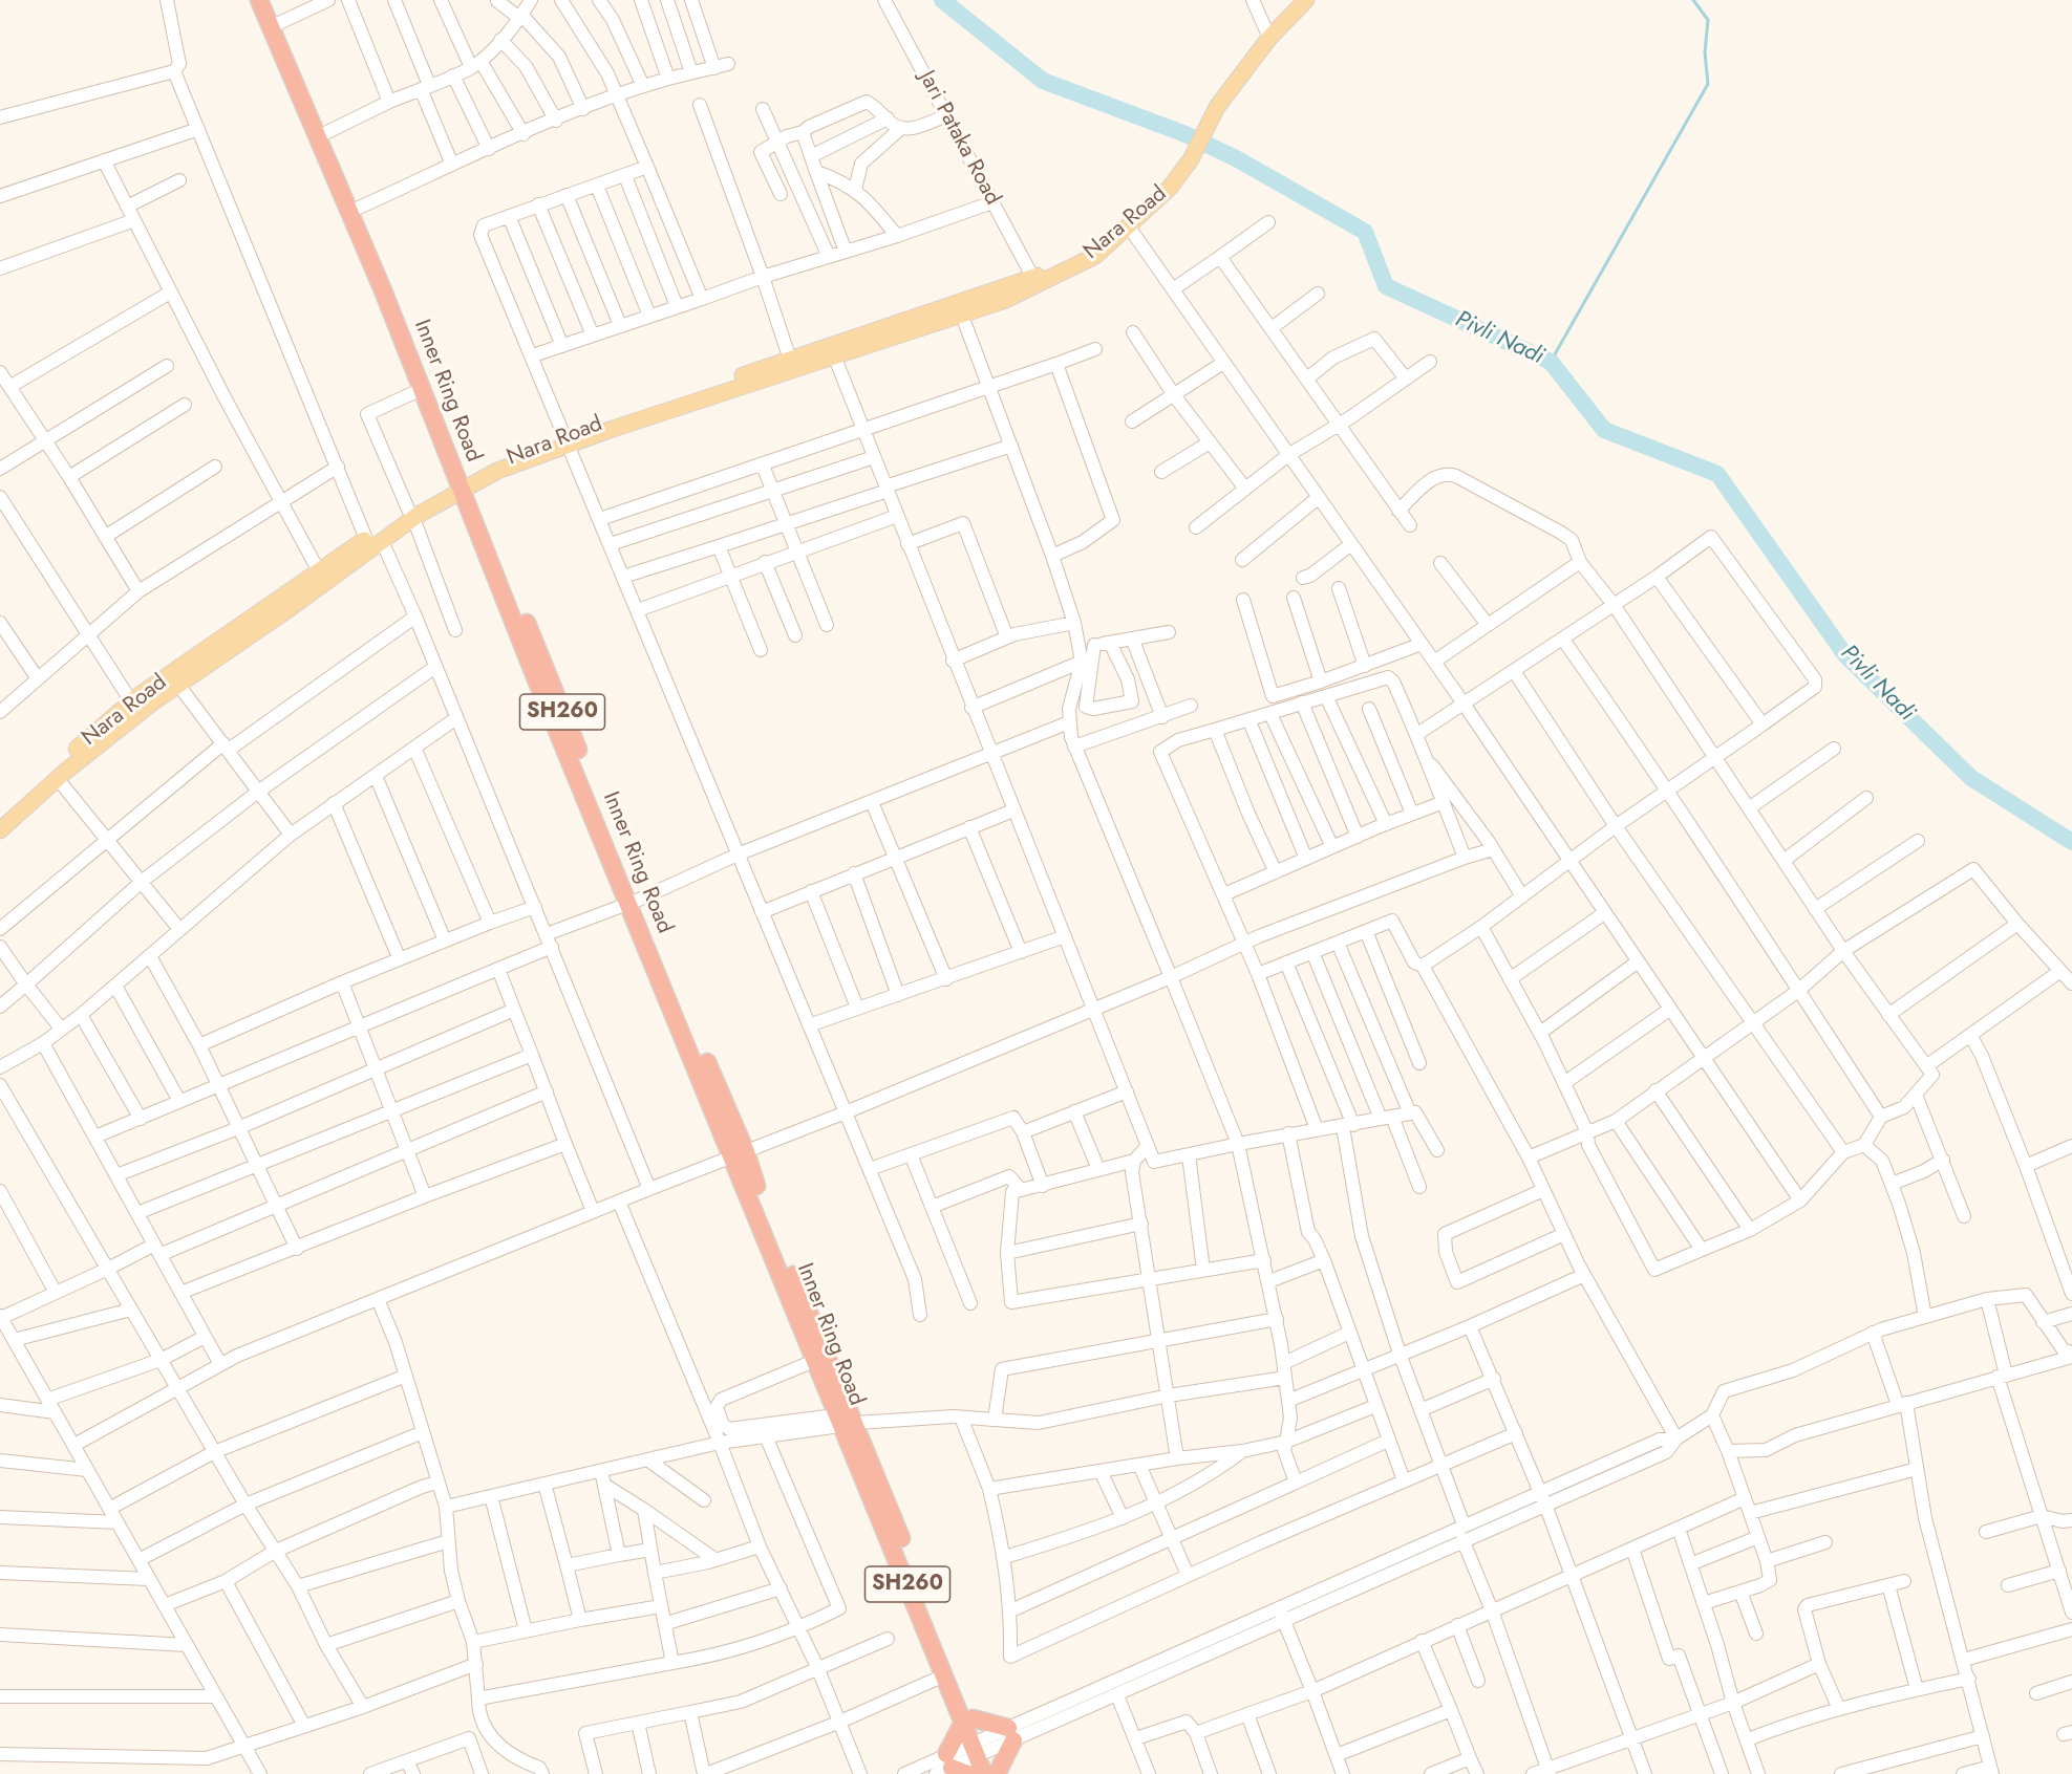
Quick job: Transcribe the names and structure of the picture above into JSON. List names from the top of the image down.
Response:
{
  "streets": {
    "highway": ["Inner Ring Road", "SH260"],
    "main road": ["Nara Road"],
    "street": ["Jari Pataka Road"]
  },
  "crossings": [
    ["Jari Pataka Road", "Nara Road"],
    ["Nara Road", "Inner Ring Road"]
  ],
  "water": ["Pivli Nadi"]
}
